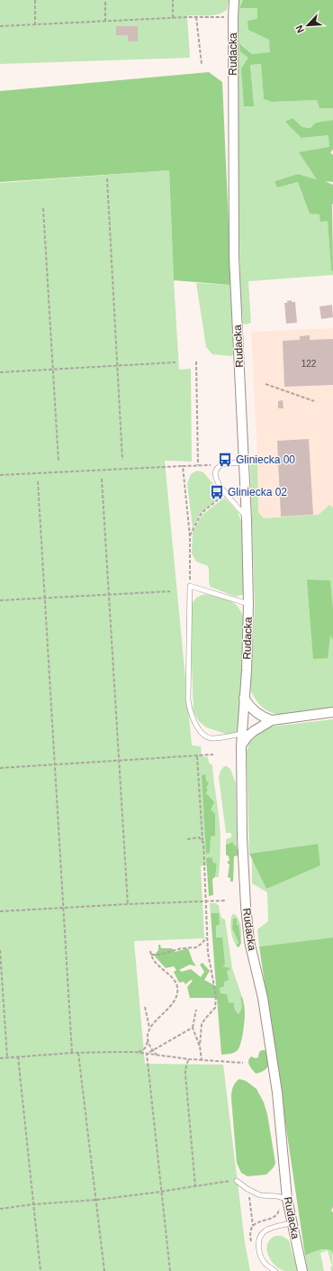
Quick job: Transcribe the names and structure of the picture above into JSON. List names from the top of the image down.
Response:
{
  "streets": {
    "street": ["Rudacka"]
  },
  "places": {
    "bus stop": ["Gliniecka 00", "Gliniecka 02"]
  },
  "house_numbers": ["122"],
  "north": "bottom left"
}
